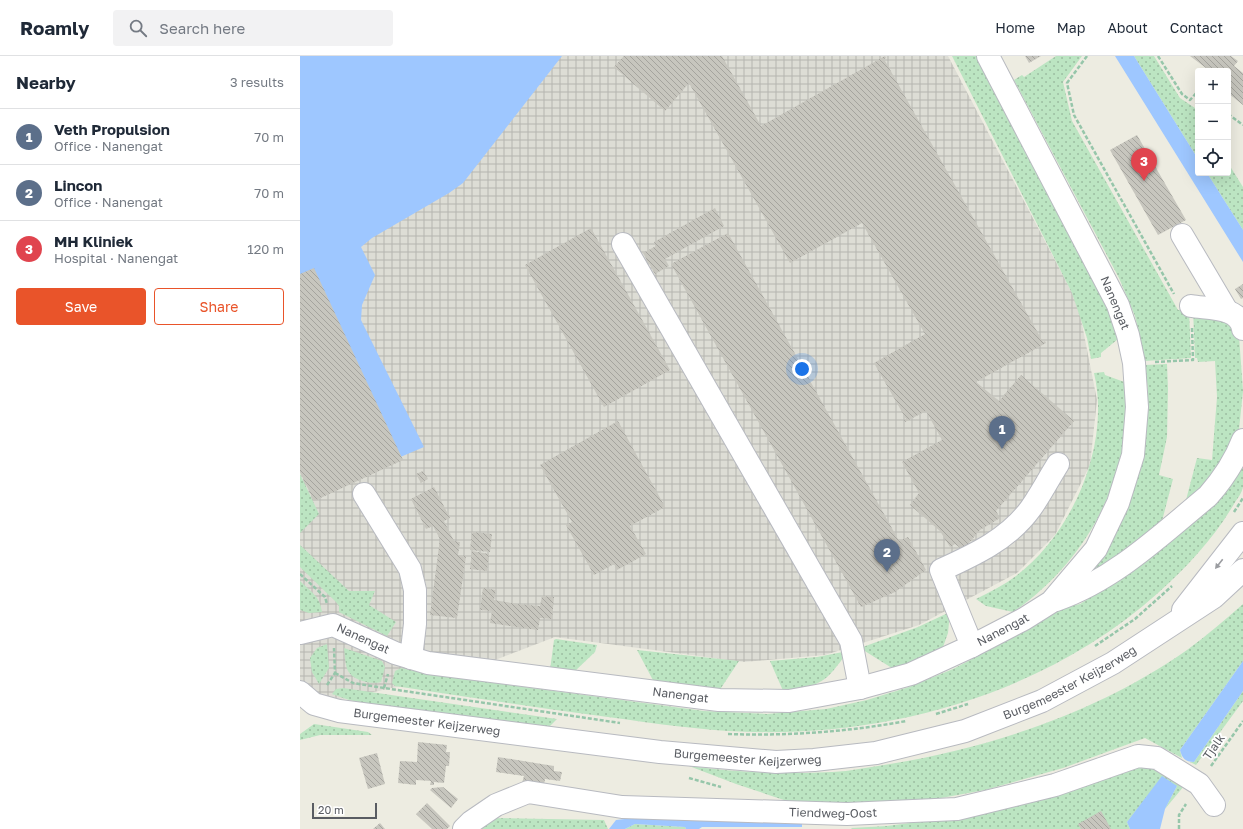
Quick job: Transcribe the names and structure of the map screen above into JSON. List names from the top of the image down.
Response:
{
  "streets": {
    "street": ["Nanengat", "Burgemeester Keijzerweg", "Tiendweg-Oost"],
    "path": ["Tjalk"]
  },
  "crossings": [
    ["Tjalk", "Tiendweg-Oost"]
  ],
  "scale_bar": "20 m",
  "page": {
    "header": "Roamly",
    "search": "Search here",
    "nav": [
      "Home",
      "Map",
      "About",
      "Contact"
    ],
    "heading": ["Nearby", "3 results"],
    "map_buttons": ["+", "−"],
    "list": [
      {
        "mark": "1",
        "name": "Veth Propulsion",
        "note": "Office · Nanengat",
        "value": "70 m"
      },
      {
        "mark": "2",
        "name": "Lincon",
        "note": "Office · Nanengat",
        "value": "70 m"
      },
      {
        "mark": "3",
        "name": "MH Kliniek",
        "note": "Hospital · Nanengat",
        "value": "120 m"
      }
    ],
    "pins": ["3", "1", "2"],
    "buttons": ["Save", "Share"],
    "scale": "20 m"
  }
}
